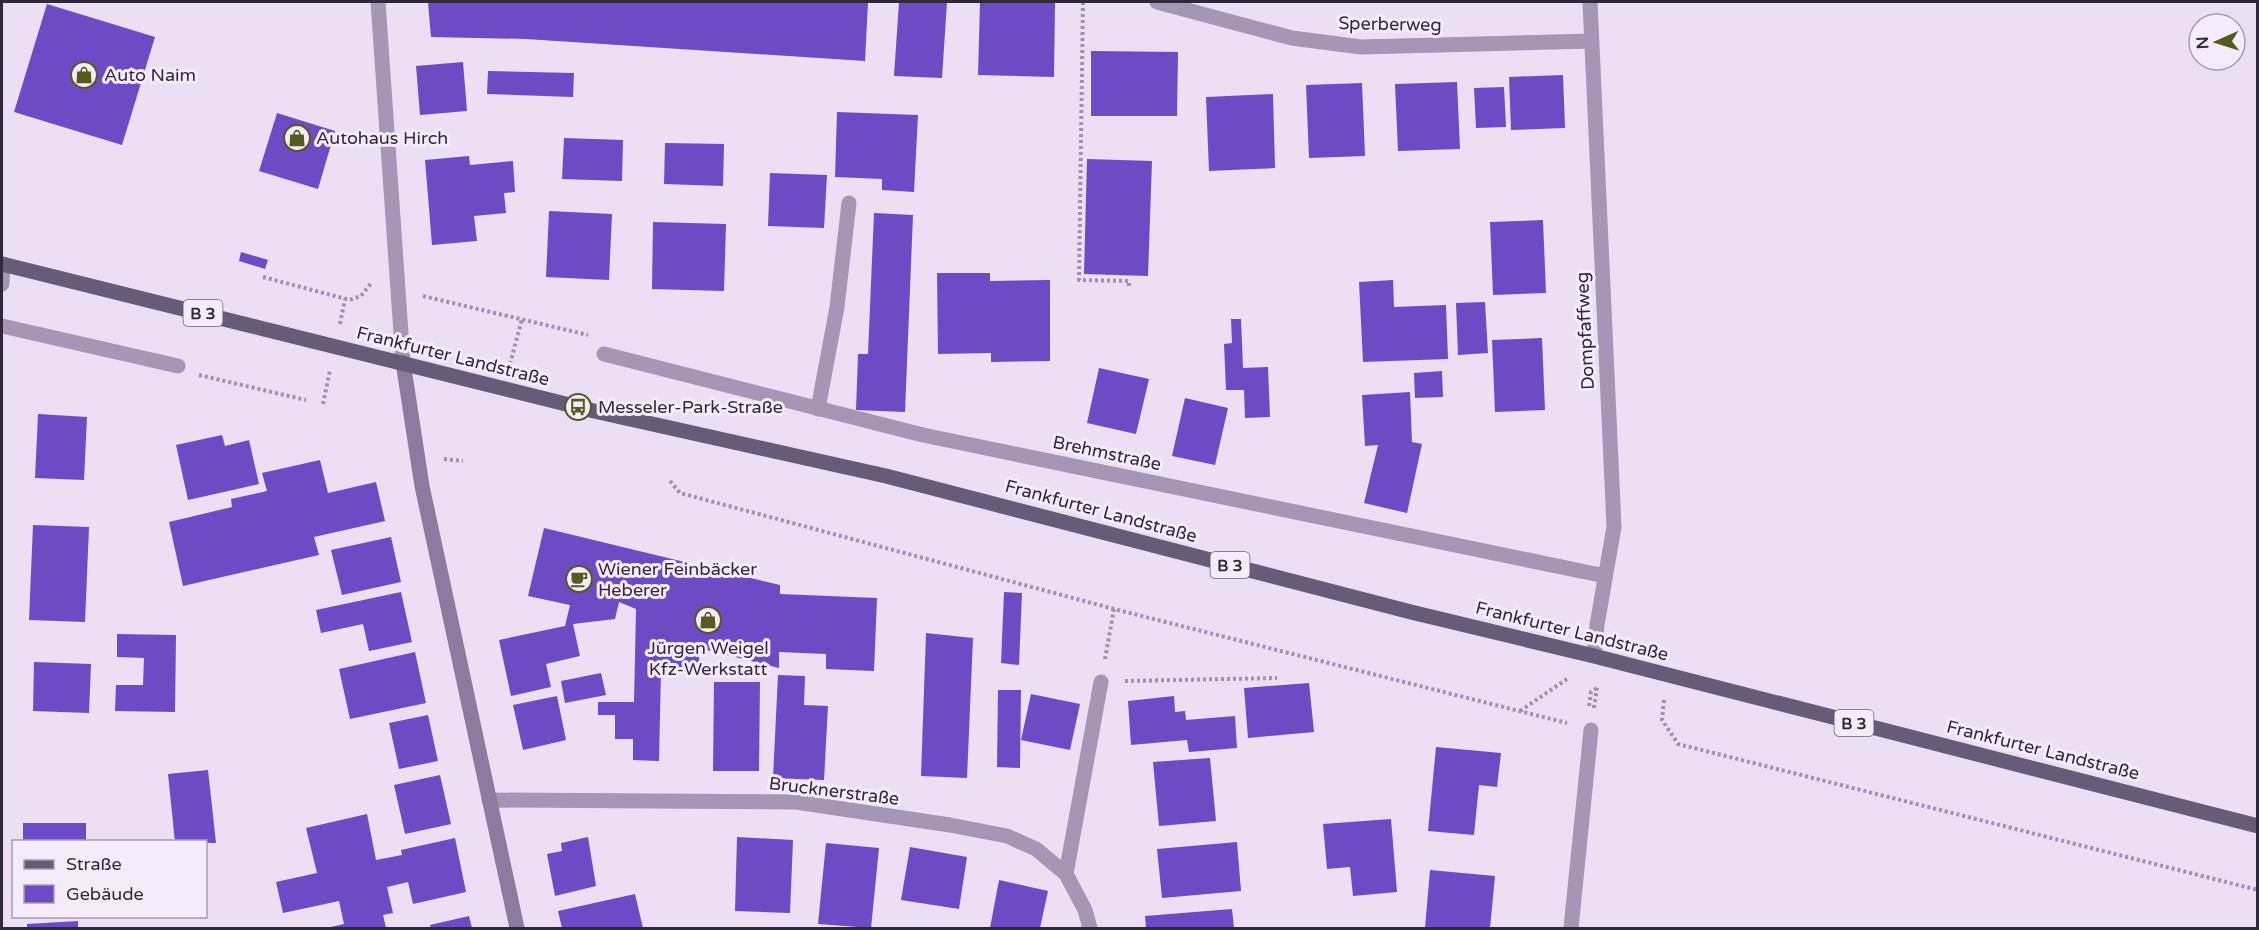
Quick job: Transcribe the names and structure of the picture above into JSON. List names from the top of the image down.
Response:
{
  "streets": {
    "main road": ["B 3", "Frankfurter Landstraße"],
    "street": [
      "Sperberweg",
      "Dompfaffweg",
      "Brehmstraße",
      "Brucknerstraße"
    ]
  },
  "crossings": [
    ["Sperberweg", "Dompfaffweg"],
    ["Dompfaffweg", "Frankfurter Landstraße"],
    ["Dompfaffweg", "Brehmstraße"]
  ],
  "places": {
    "shop": ["Auto Naim", "Autohaus Hirch", "Jürgen Weigel Kfz-Werkstatt"],
    "bus stop": ["Messeler-Park-Straße"],
    "cafe": ["Wiener Feinbäcker Heberer"]
  },
  "legend": ["Straße", "Gebäude"],
  "north": "left"
}
